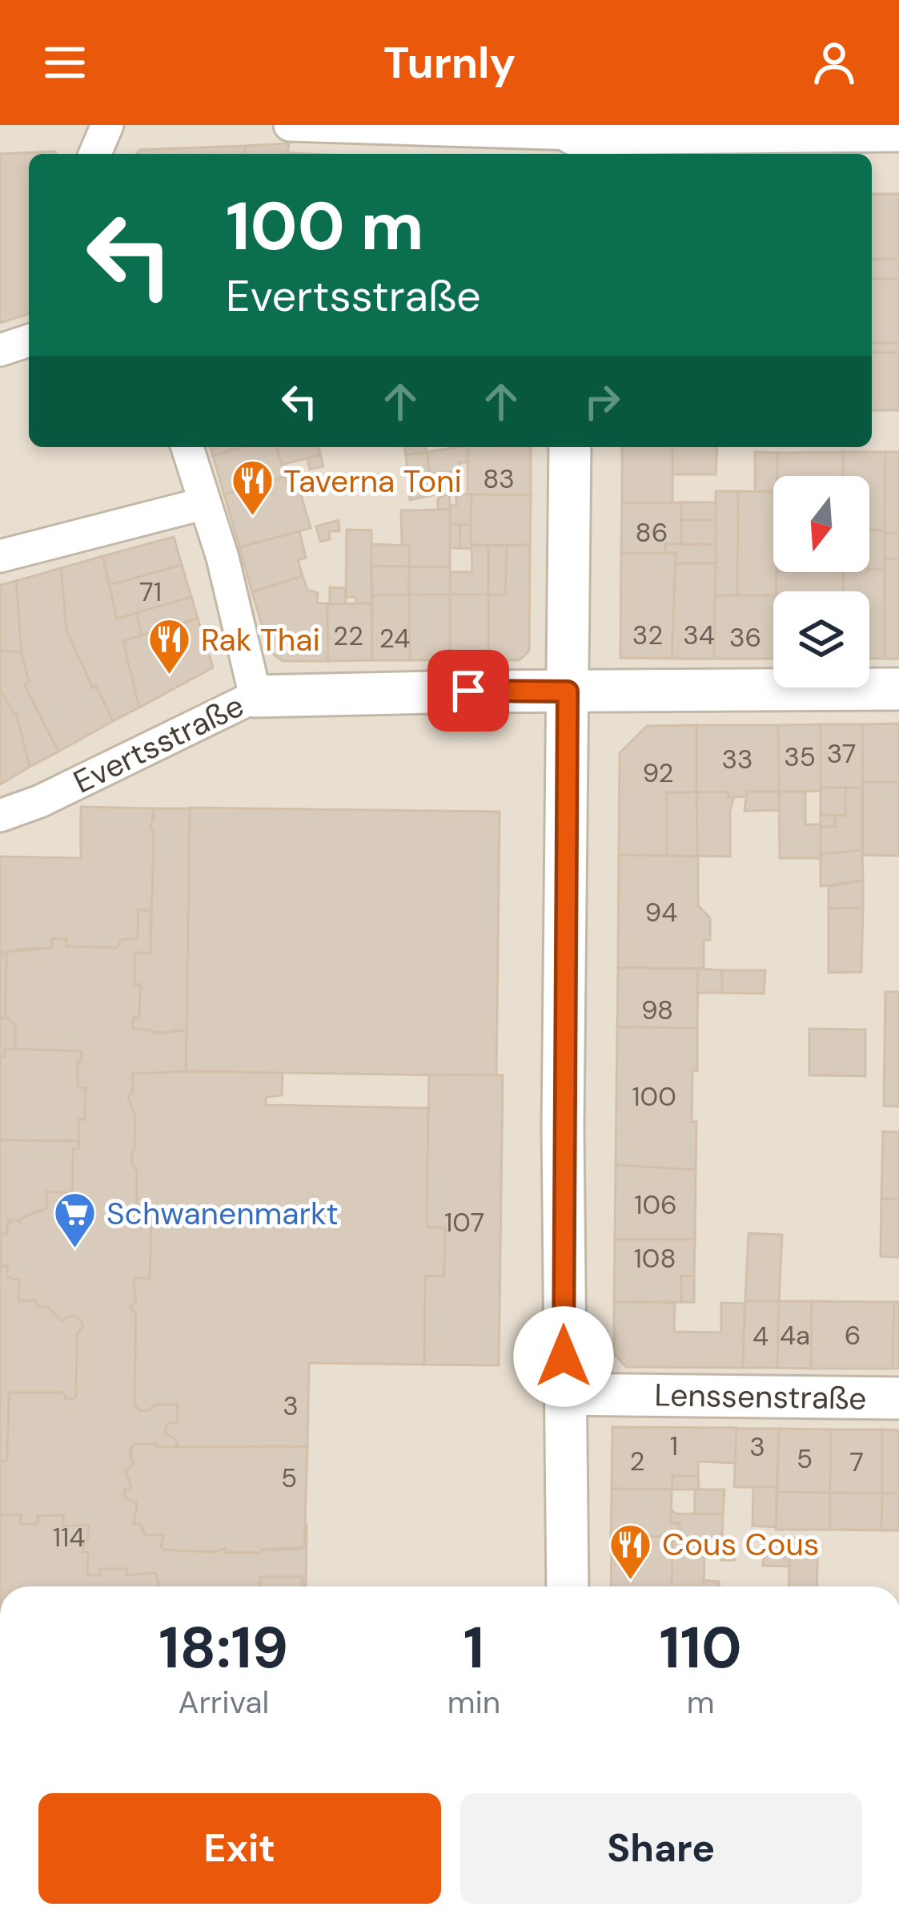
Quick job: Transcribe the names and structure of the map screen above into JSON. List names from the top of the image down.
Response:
{
  "streets": {
    "street": ["Evertsstraße", "Lenssenstraße"]
  },
  "places": {
    "restaurant": ["Taverna Toni", "Rak Thai", "Cous Cous"],
    "supermarket": ["Schwanenmarkt"]
  },
  "house_numbers": [
    "83",
    "86",
    "71",
    "32",
    "34",
    "22",
    "36",
    "24",
    "37",
    "35",
    "33",
    "92",
    "94",
    "98",
    "100",
    "106",
    "107",
    "108",
    "4a",
    "6",
    "4",
    "3",
    "1",
    "3",
    "5",
    "2",
    "7",
    "5",
    "114"
  ],
  "north": "bottom",
  "page": {
    "header": "Turnly",
    "turn": ["100 m", "Evertsstraße"],
    "eta": [
      "18:19",
      "Arrival",
      "1",
      "min",
      "110",
      "m"
    ],
    "buttons": ["Exit", "Share"]
  }
}
